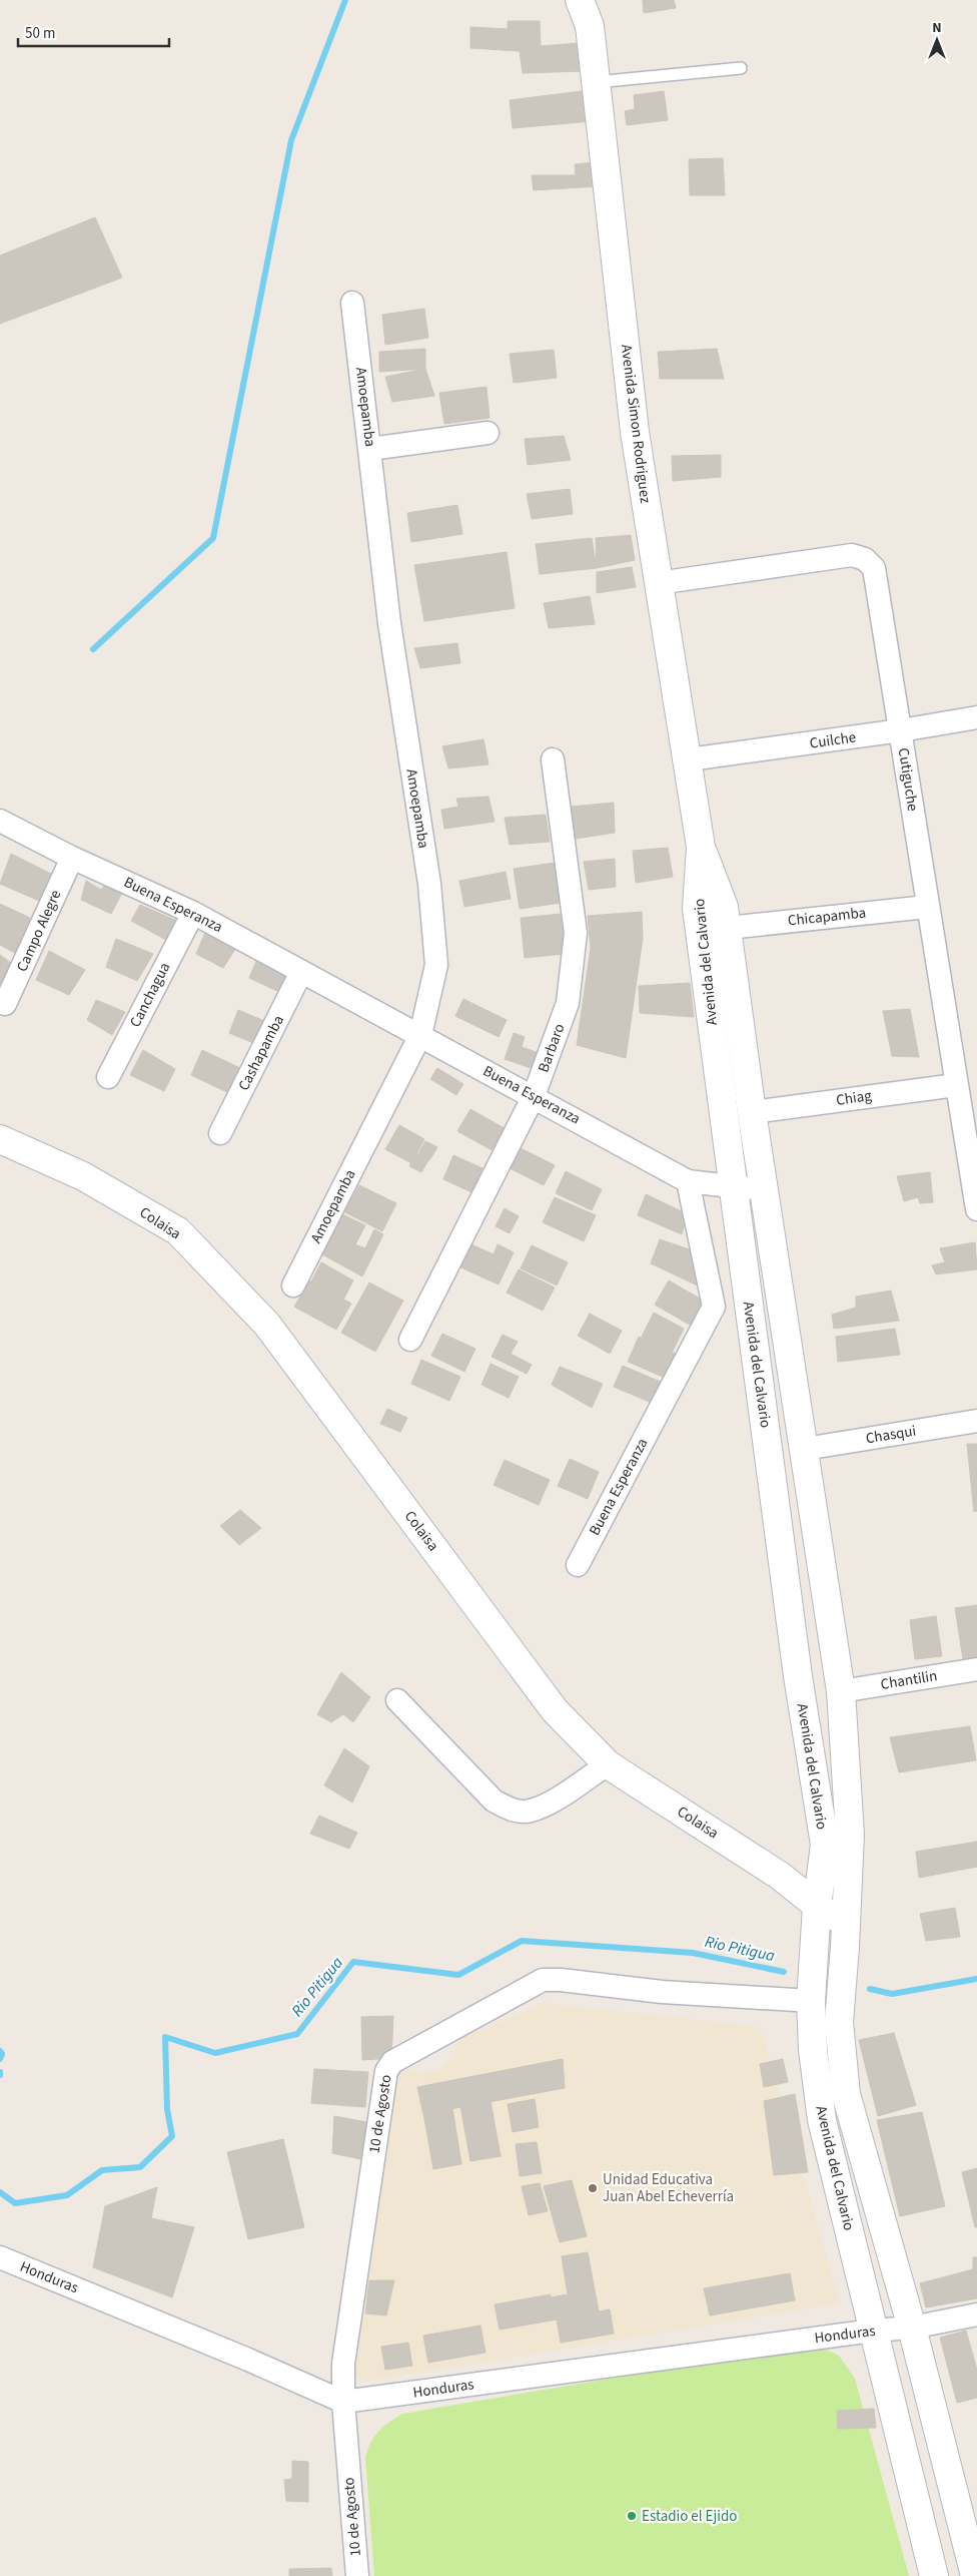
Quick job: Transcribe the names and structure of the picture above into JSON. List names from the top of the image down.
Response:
{
  "streets": {
    "street": [
      "Amoepamba",
      "Avenida Simon Rodriguez",
      "Cuilche",
      "Cutiguche",
      "Buena Esperanza",
      "Chicapamba",
      "Campo Alegre",
      "Avenida del Calvario",
      "Canchagua",
      "Barbaro",
      "Cashapamba",
      "Chiag",
      "Colaisa",
      "Chasqui",
      "Chantilin",
      "10 de Agosto",
      "Honduras"
    ]
  },
  "crossings": [
    ["Amoepamba", "Buena Esperanza"],
    ["Avenida Simon Rodriguez", "Cuilche"],
    ["Avenida Simon Rodriguez", "Cutiguche"],
    ["Avenida Simon Rodriguez", "Avenida del Calvario"],
    ["Cuilche", "Cutiguche"],
    ["Cutiguche", "Chicapamba"],
    ["Cutiguche", "Chiag"],
    ["Buena Esperanza", "Campo Alegre"],
    ["Buena Esperanza", "Canchagua"],
    ["Buena Esperanza", "Barbaro"],
    ["Buena Esperanza", "Cashapamba"],
    ["Chicapamba", "Avenida del Calvario"],
    ["Avenida del Calvario", "Chiag"],
    ["Avenida del Calvario", "Colaisa"],
    ["Avenida del Calvario", "Chasqui"],
    ["Avenida del Calvario", "Chantilin"],
    ["Avenida del Calvario", "10 de Agosto"],
    ["Avenida del Calvario", "Honduras"],
    ["10 de Agosto", "Honduras"]
  ],
  "water": ["Rio Pitigua"],
  "places": ["Unidad Educativa Juan Abel Echeverría", "Estadio el Ejido"],
  "scale_bar": "50 m",
  "north": "top"
}
